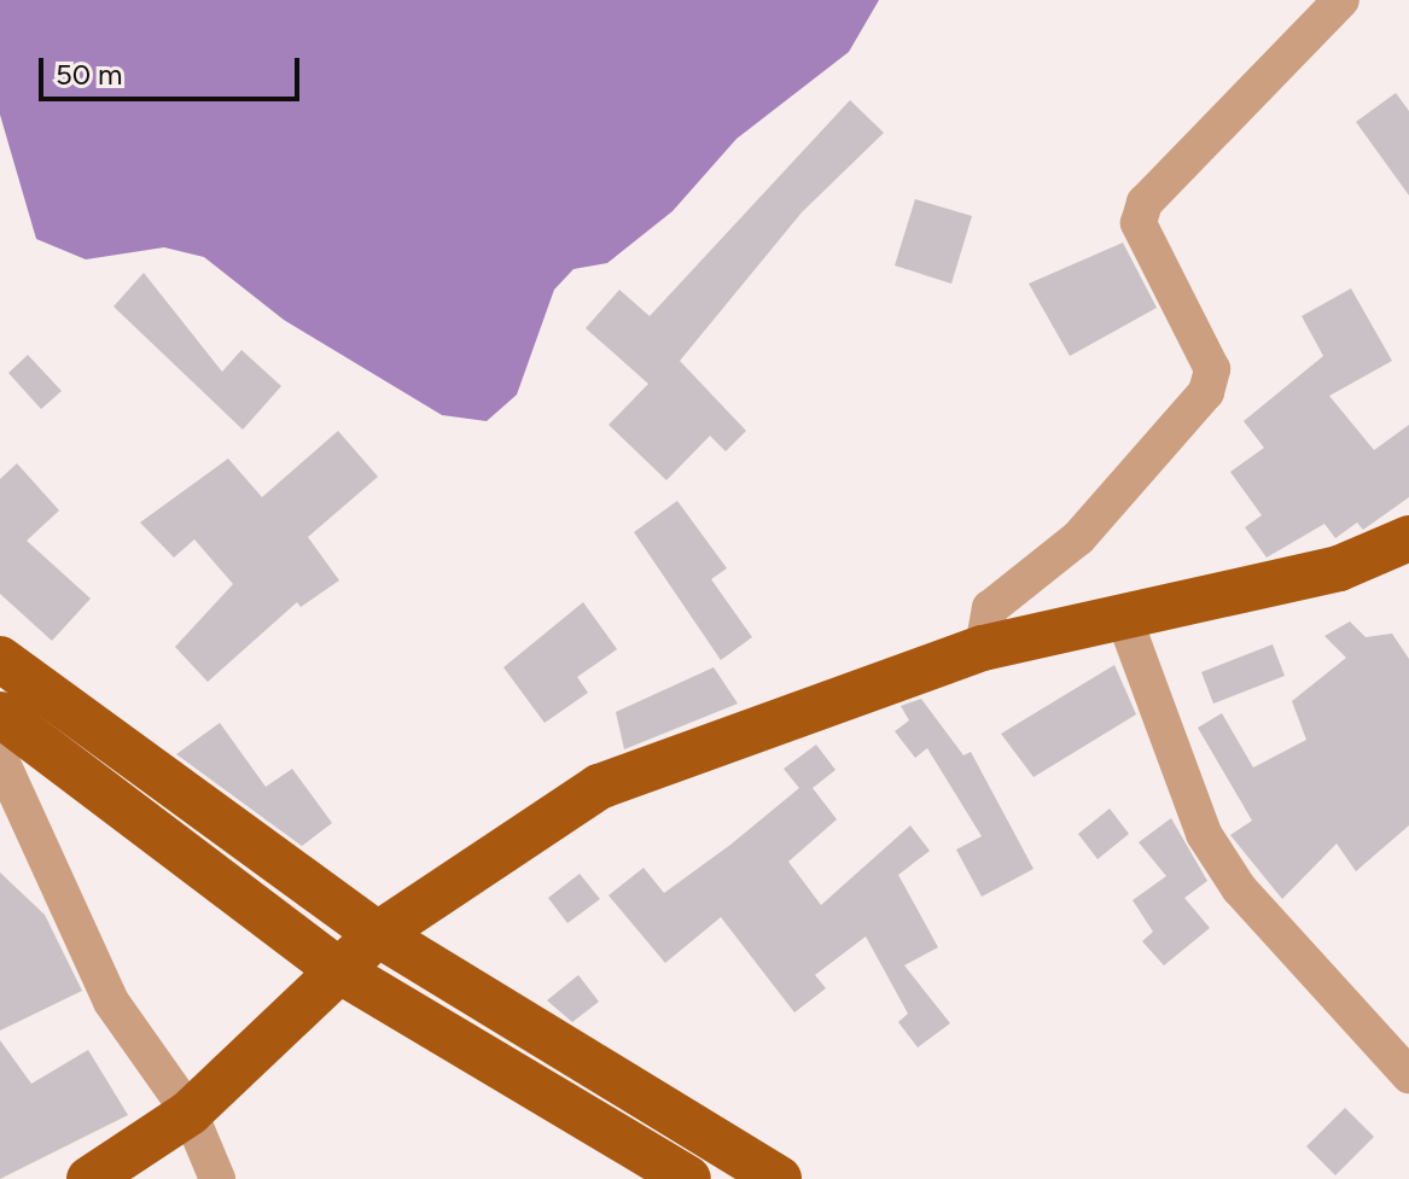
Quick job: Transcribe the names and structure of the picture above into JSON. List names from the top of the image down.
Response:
{
  "scale_bar": "50 m"
}
